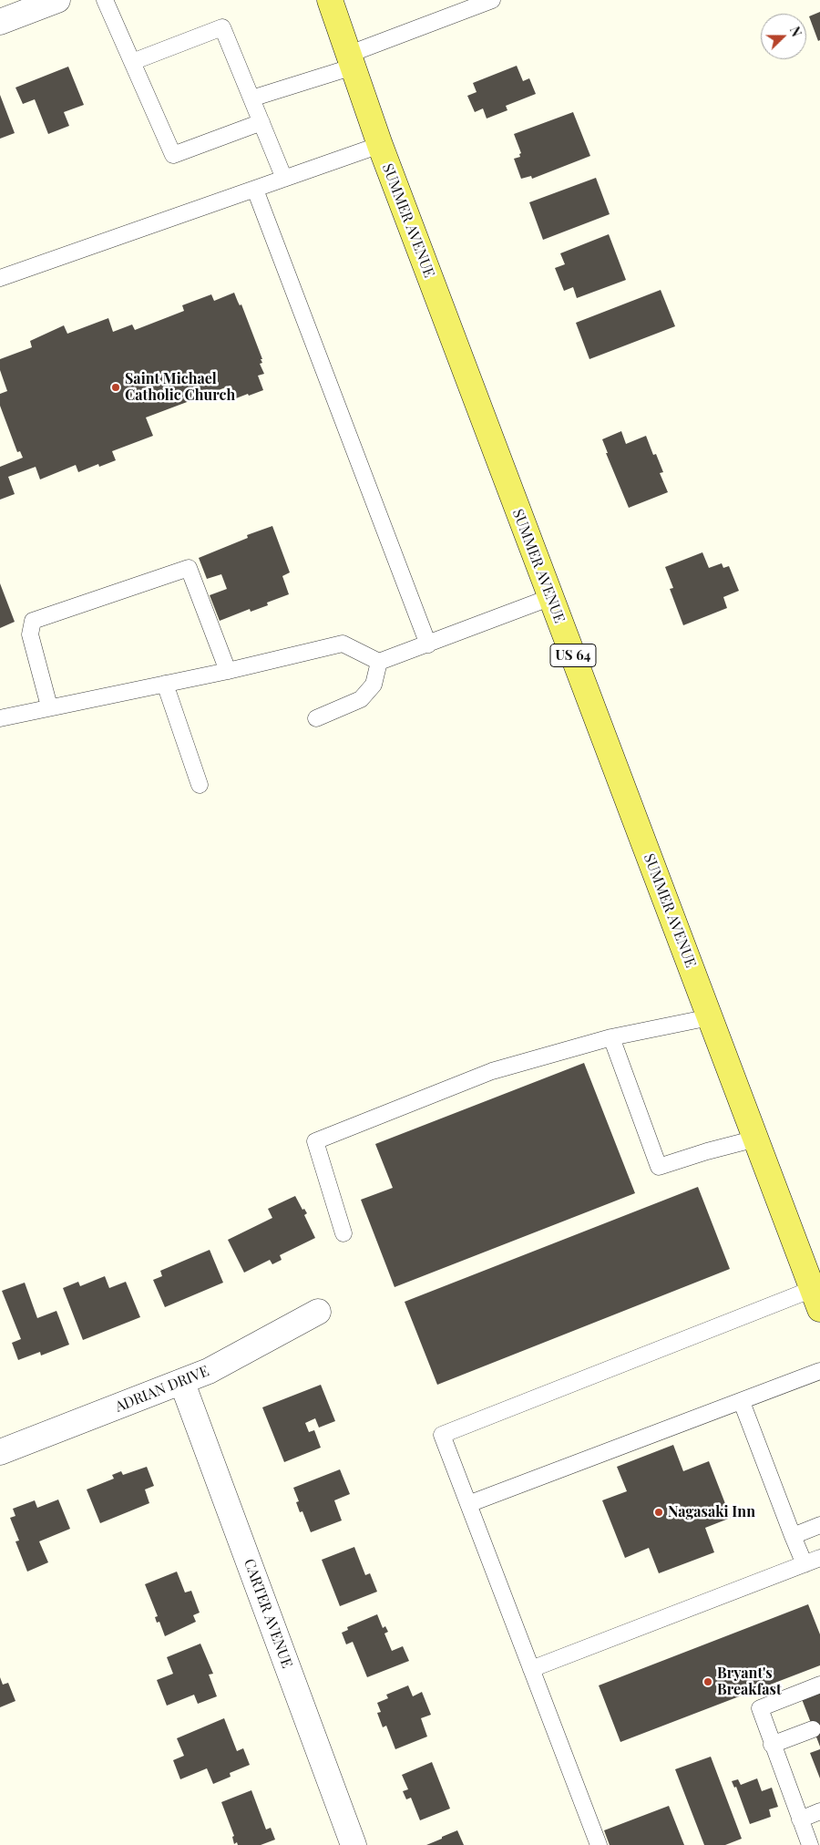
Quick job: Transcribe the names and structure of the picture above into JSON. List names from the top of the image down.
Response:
{
  "streets": {
    "main road": ["SUMMER AVENUE", "US 64"],
    "street": ["ADRIAN DRIVE", "CARTER AVENUE"]
  },
  "crossings": [
    ["ADRIAN DRIVE", "CARTER AVENUE"]
  ],
  "places": ["Saint Michael Catholic Church", "Nagasaki Inn", "Bryant's Breakfast"],
  "north": "right"
}
